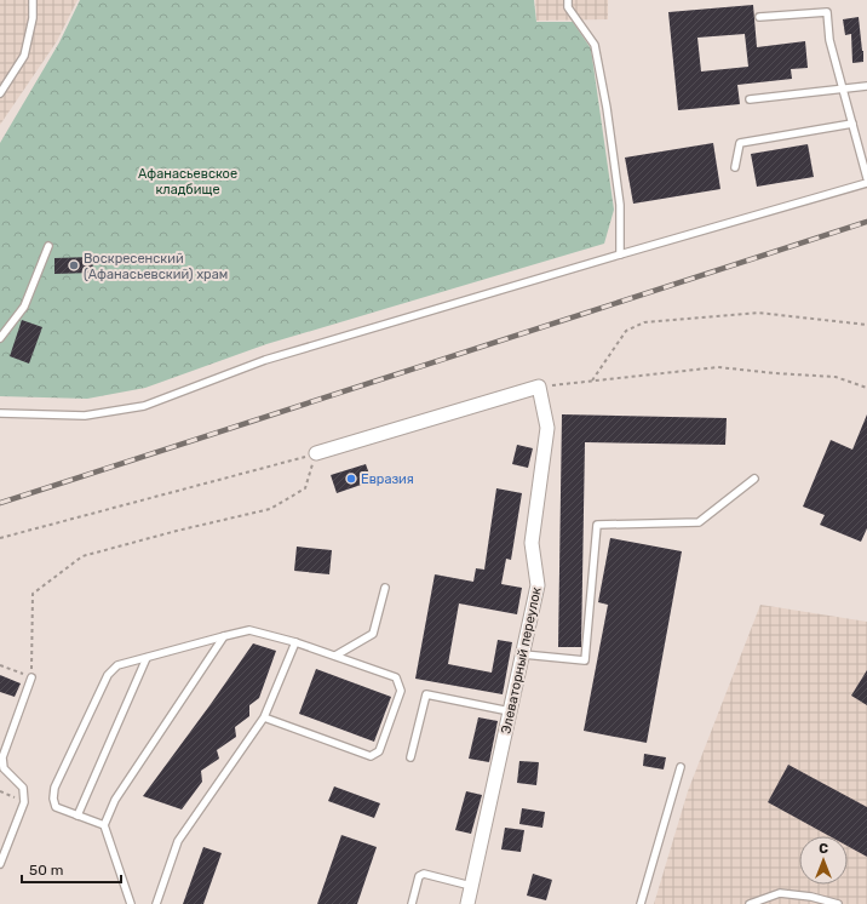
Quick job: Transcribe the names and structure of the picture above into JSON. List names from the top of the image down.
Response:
{
  "streets": {
    "street": ["Элеваторный переулок"]
  },
  "parks": ["Афанасьевское кладбище"],
  "places": ["Воскресенский (Афанасьевский) храм", "Евразия"],
  "scale_bar": "50 m",
  "north": "top"
}
